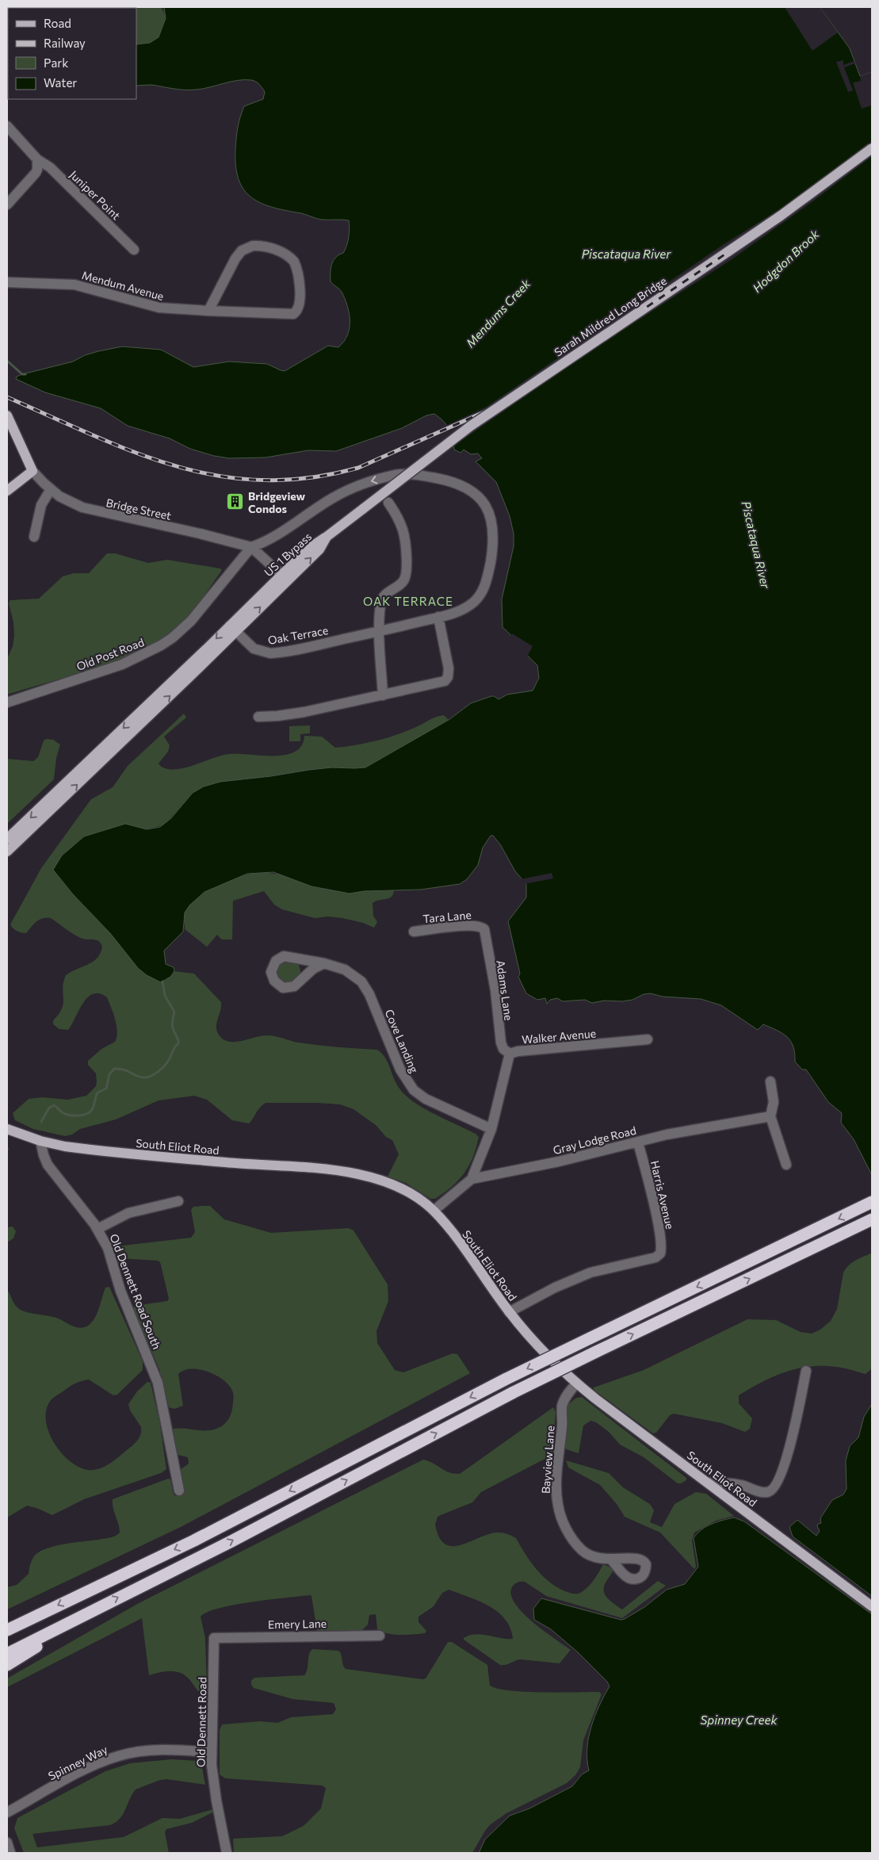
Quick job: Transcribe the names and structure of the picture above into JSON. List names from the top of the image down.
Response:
{
  "streets": {
    "main road": ["Sarah Mildred Long Bridge", "US 1 Bypass", "South Eliot Road"],
    "street": [
      "Juniper Point",
      "Mendum Avenue",
      "Bridge Street",
      "Oak Terrace",
      "Old Post Road",
      "Tara Lane",
      "Adams Lane",
      "Walker Avenue",
      "Cove Landing",
      "Gray Lodge Road",
      "Harris Avenue",
      "Old Dennett Road South",
      "Bayview Lane",
      "Emery Lane",
      "Old Dennett Road",
      "Spinney Way"
    ]
  },
  "crossings": [
    ["Sarah Mildred Long Bridge", "Bridge Street"],
    ["Sarah Mildred Long Bridge", "US 1 Bypass"],
    ["Bridge Street", "US 1 Bypass"],
    ["Bridge Street", "Oak Terrace"],
    ["Bridge Street", "Old Post Road"],
    ["US 1 Bypass", "Oak Terrace"],
    ["Oak Terrace", "Old Post Road"],
    ["Tara Lane", "Adams Lane"],
    ["Adams Lane", "Walker Avenue"],
    ["Walker Avenue", "Cove Landing"],
    ["Walker Avenue", "Gray Lodge Road"],
    ["Gray Lodge Road", "South Eliot Road"],
    ["Gray Lodge Road", "Harris Avenue"],
    ["South Eliot Road", "Harris Avenue"],
    ["South Eliot Road", "Old Dennett Road South"],
    ["South Eliot Road", "Bayview Lane"],
    ["Emery Lane", "Old Dennett Road"],
    ["Old Dennett Road", "Spinney Way"]
  ],
  "districts": ["OAK TERRACE"],
  "water": [
    "Piscataqua River",
    "Hodgdon Brook",
    "Mendums Creek",
    "Spinney Creek"
  ],
  "places": {
    "building": ["Bridgeview Condos"]
  },
  "legend": [
    "Road",
    "Railway",
    "Park",
    "Water"
  ]
}
